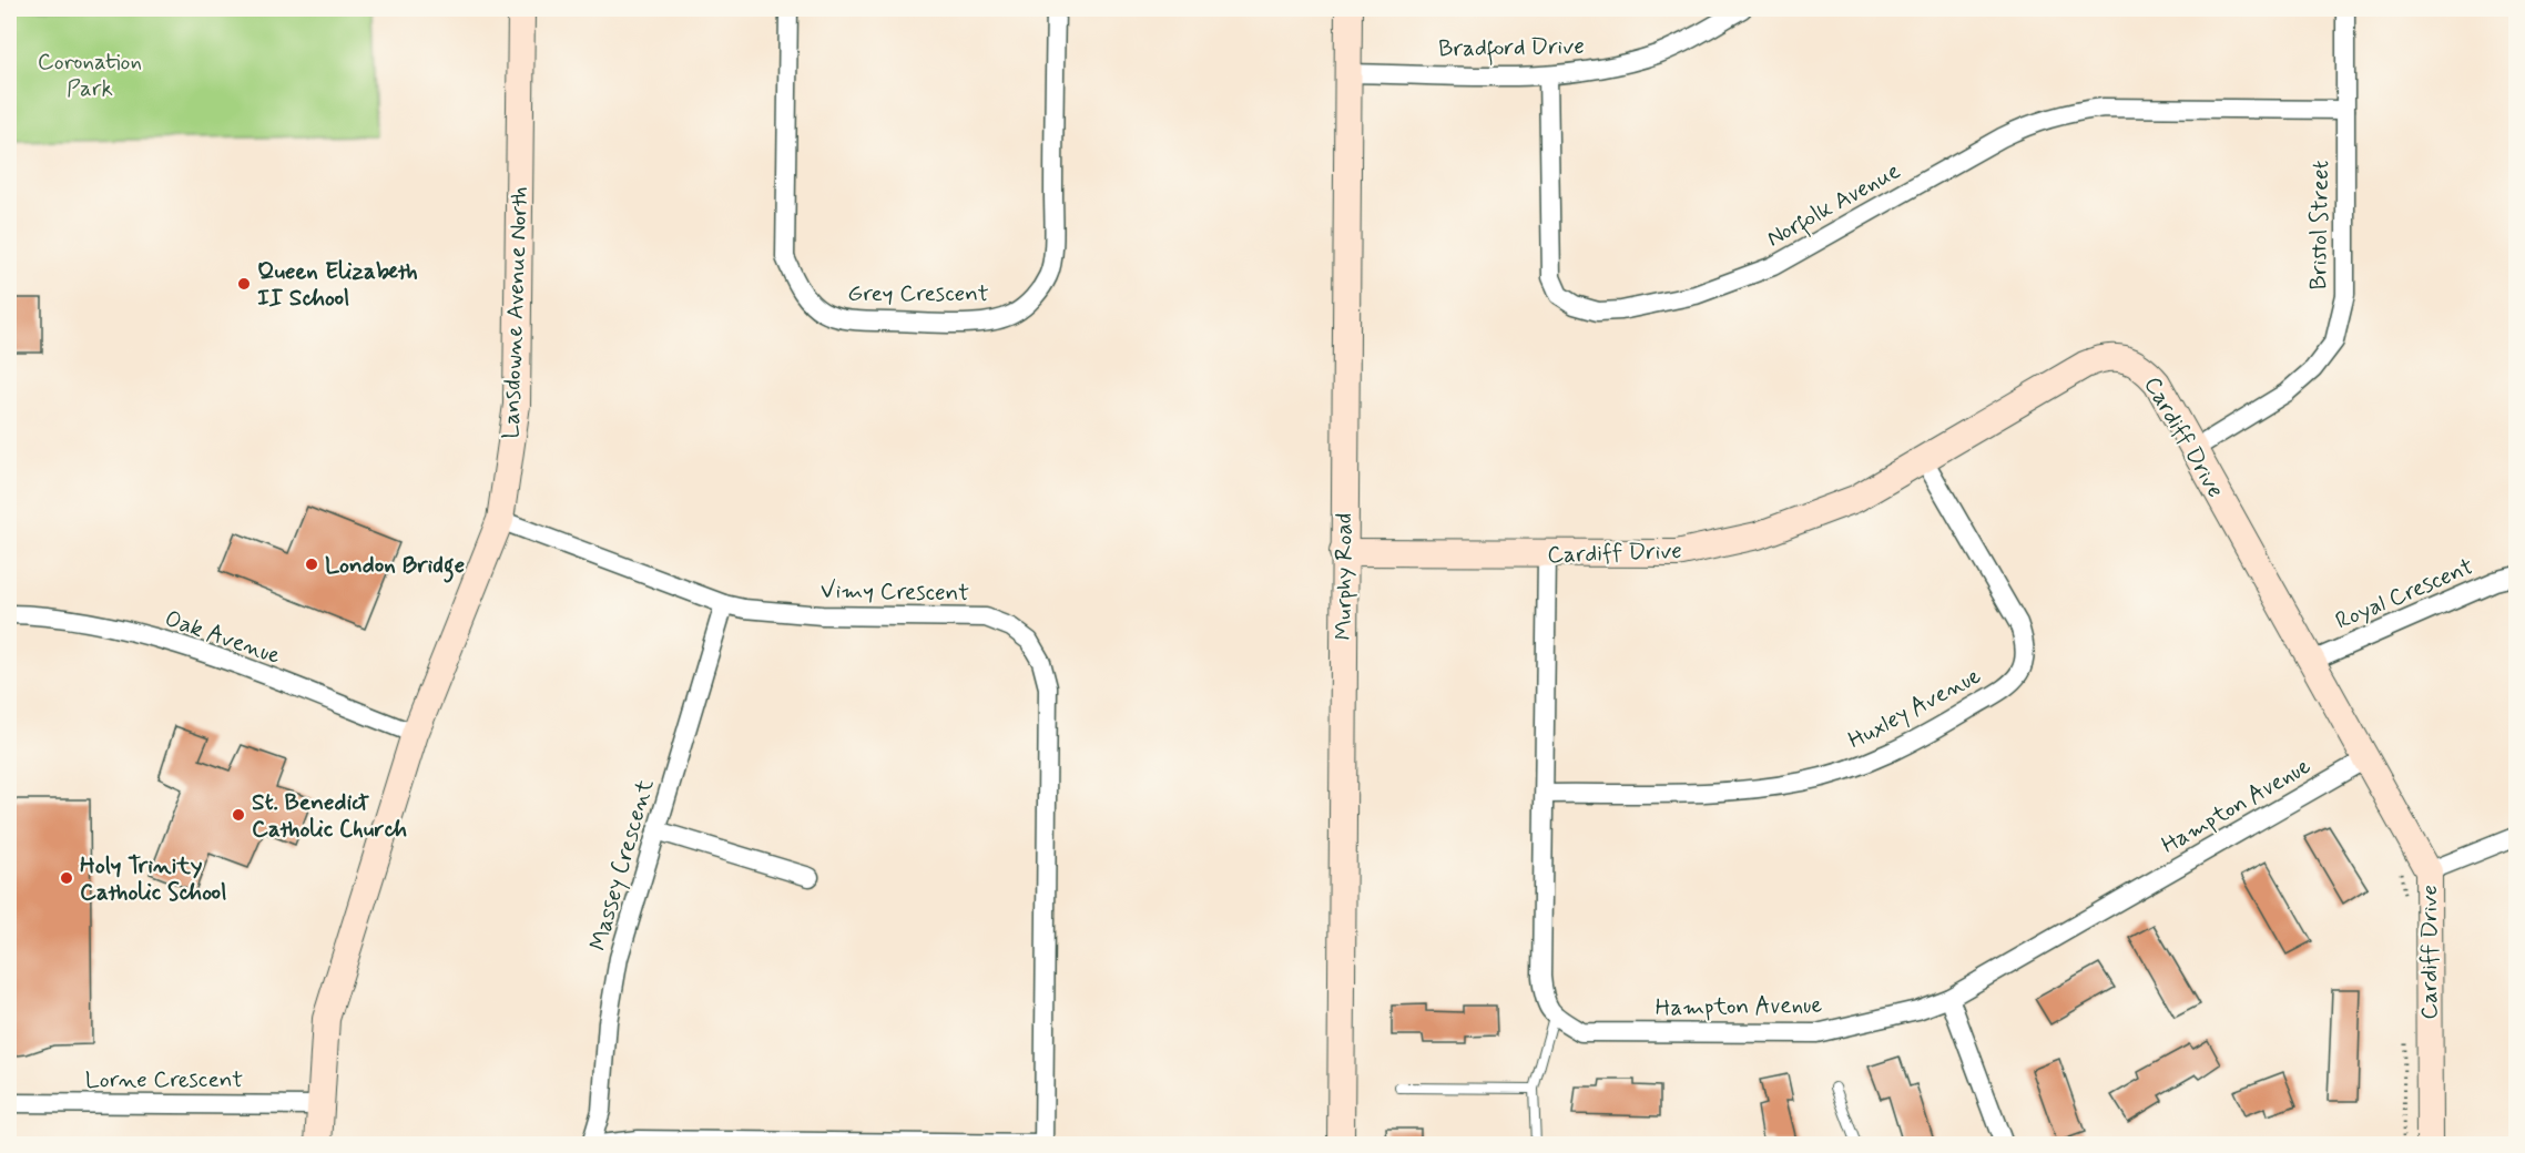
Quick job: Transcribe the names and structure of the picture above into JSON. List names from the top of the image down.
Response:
{
  "streets": {
    "street": [
      "Bradford Drive",
      "Norfolk Avenue",
      "Bristol Street",
      "Grey Crescent",
      "Lansdowne Avenue North",
      "Cardiff Drive",
      "Murphy Road",
      "Vimy Crescent",
      "Royal Crescent",
      "Oak Avenue",
      "Huxley Avenue",
      "Hampton Avenue",
      "Massey Crescent",
      "Lorne Crescent"
    ]
  },
  "crossings": [
    ["Bradford Drive", "Norfolk Avenue"],
    ["Bradford Drive", "Murphy Road"],
    ["Norfolk Avenue", "Bristol Street"],
    ["Bristol Street", "Cardiff Drive"],
    ["Lansdowne Avenue North", "Vimy Crescent"],
    ["Lansdowne Avenue North", "Oak Avenue"],
    ["Lansdowne Avenue North", "Lorne Crescent"],
    ["Cardiff Drive", "Murphy Road"],
    ["Cardiff Drive", "Royal Crescent"],
    ["Cardiff Drive", "Huxley Avenue"],
    ["Cardiff Drive", "Hampton Avenue"],
    ["Vimy Crescent", "Massey Crescent"]
  ],
  "parks": ["Coronation Park"],
  "places": [
    "Queen Elizabeth II School",
    "London Bridge",
    "St. Benedict Catholic Church",
    "Holy Trinity Catholic School"
  ]
}
